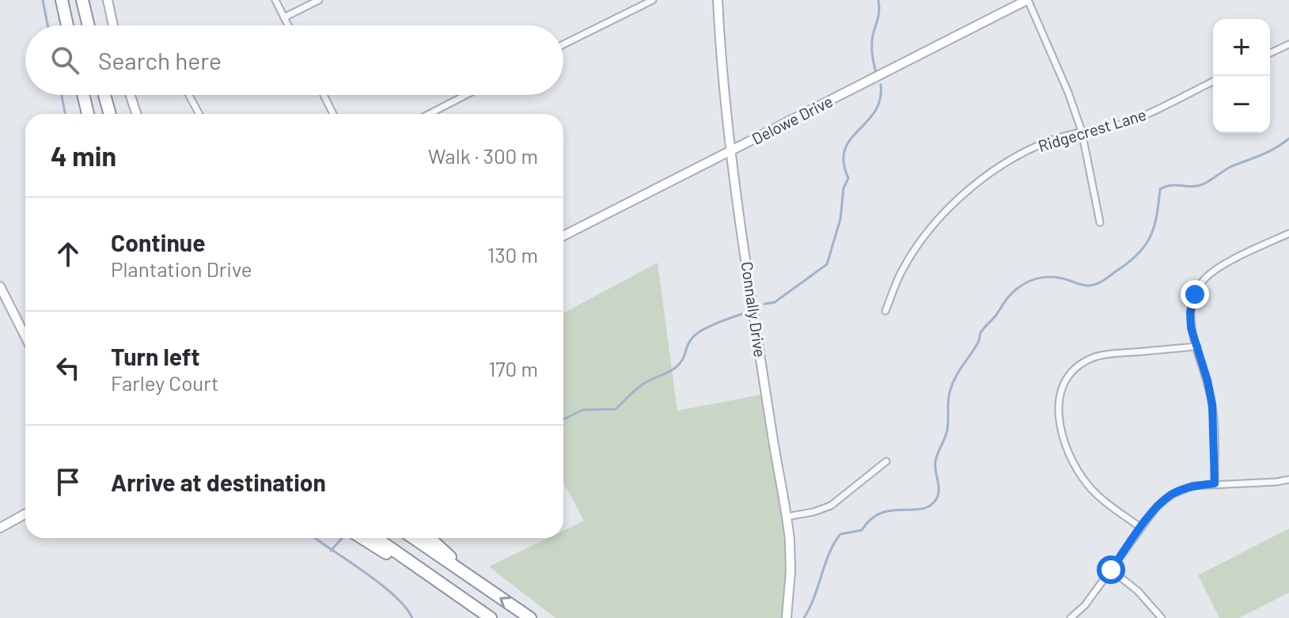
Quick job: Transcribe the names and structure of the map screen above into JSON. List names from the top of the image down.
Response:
{
  "streets": {
    "street": ["Delowe Drive", "Ridgecrest Lane", "Connally Drive"]
  },
  "crossings": [
    ["Delowe Drive", "Connally Drive"]
  ],
  "page": {
    "map_buttons": ["+", "−"],
    "search": "Search here",
    "heading": ["4 min", "Walk · 300 m"],
    "list": [
      ["Continue", "Plantation Drive", "130 m"],
      ["Turn left", "Farley Court", "170 m"],
      "Arrive at destination"
    ]
  }
}
